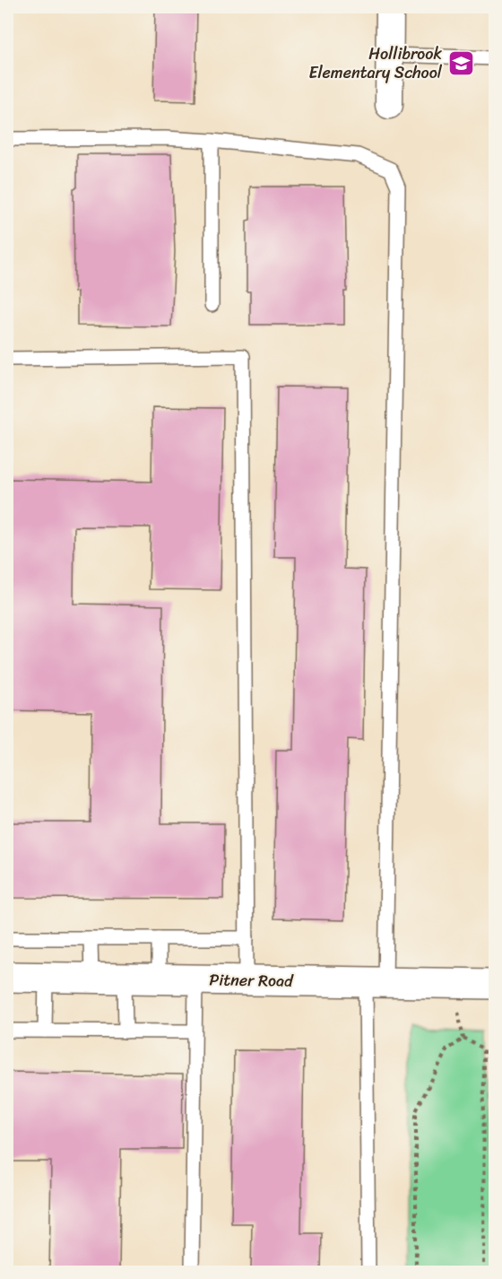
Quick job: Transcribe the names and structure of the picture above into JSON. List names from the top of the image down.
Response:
{
  "streets": {
    "street": ["Pitner Road"]
  },
  "places": {
    "school or university": ["Hollibrook Elementary School"]
  }
}
